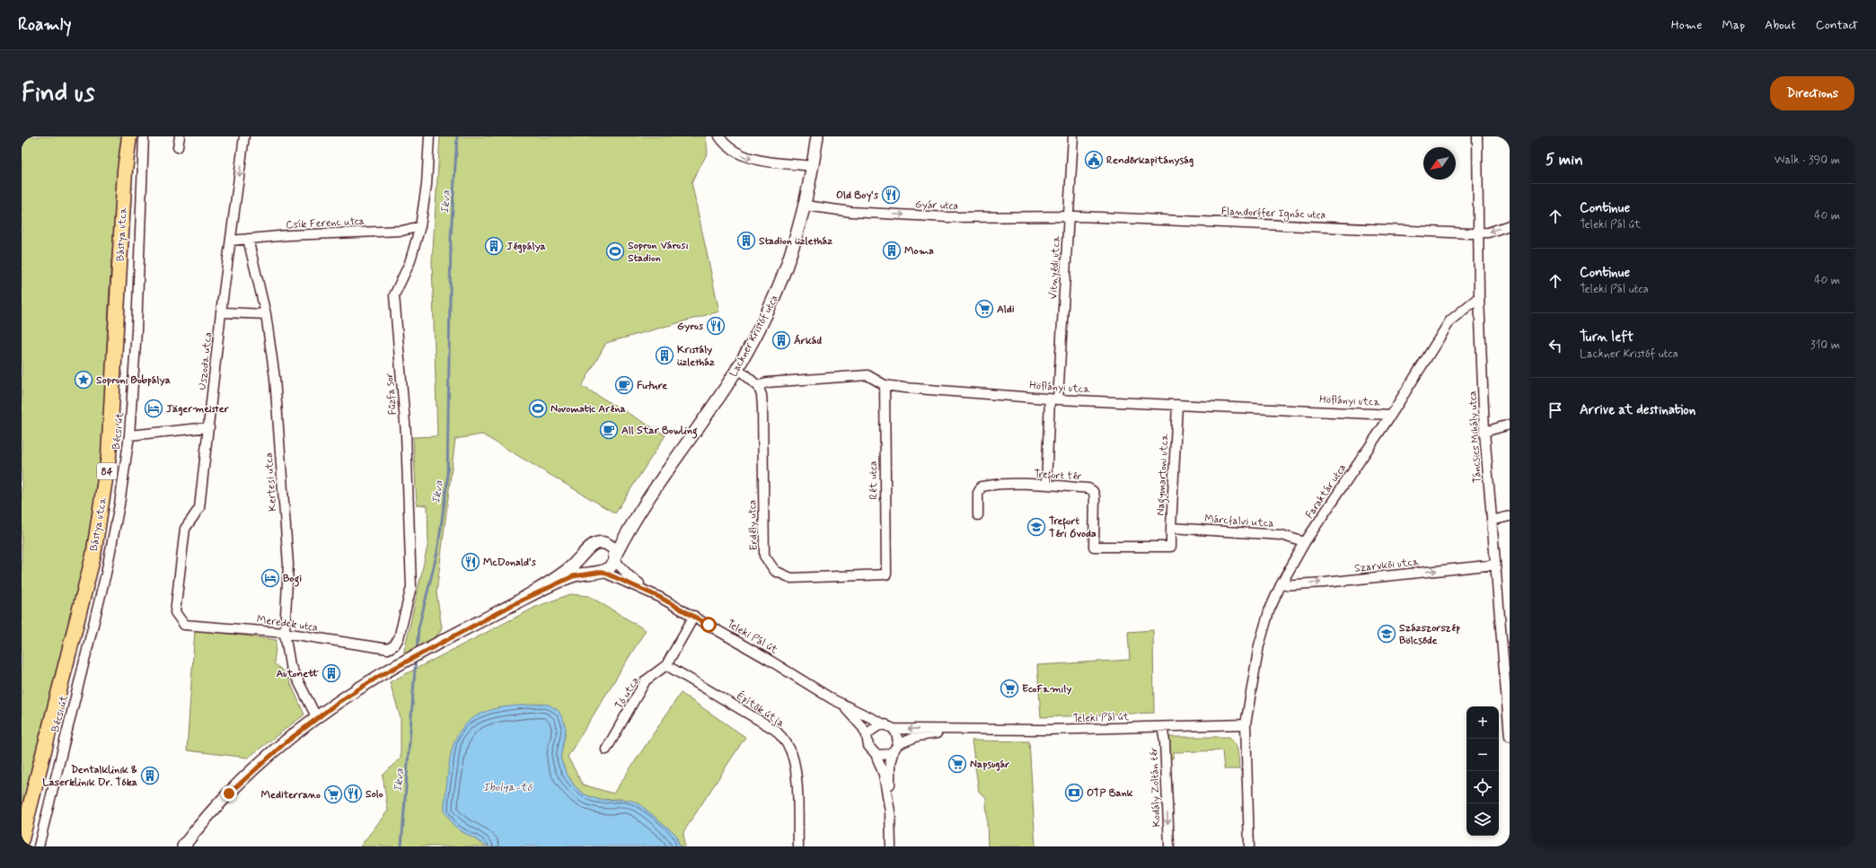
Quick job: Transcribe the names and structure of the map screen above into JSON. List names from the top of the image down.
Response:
{
  "streets": {
    "main road": ["Bástya utca", "84"],
    "street": [
      "Gyár utca",
      "Flandorffer Ignác utca",
      "Csík Ferenc utca",
      "Vitnyédi utca",
      "Lackner Kristóf utca",
      "Uszoda utca",
      "Höflányi utca",
      "Fűzfa sor",
      "Bécsi út",
      "Táncsics Mihály utca",
      "Trefort tér",
      "Nagymartoni utca",
      "Rét utca",
      "Kertesi utca",
      "Faraktár utca",
      "Márcfalvi utca",
      "Erdély utca",
      "Szarvkői utca",
      "Meredek utca",
      "Teleki Pál út",
      "Tó utca",
      "Építők útja",
      "Kodály Zoltán tér"
    ]
  },
  "crossings": [
    ["Gyár utca", "Flandorffer Ignác utca"],
    ["Gyár utca", "Vitnyédi utca"],
    ["Gyár utca", "Lackner Kristóf utca"],
    ["Flandorffer Ignác utca", "Vitnyédi utca"],
    ["Flandorffer Ignác utca", "Táncsics Mihály utca"],
    ["Csík Ferenc utca", "Uszoda utca"],
    ["Csík Ferenc utca", "Fűzfa sor"],
    ["Csík Ferenc utca", "Kertesi utca"],
    ["Vitnyédi utca", "Höflányi utca"],
    ["Vitnyédi utca", "Trefort tér"],
    ["Lackner Kristóf utca", "Kertesi utca"],
    ["Uszoda utca", "Meredek utca"],
    ["Höflányi utca", "Nagymartoni utca"],
    ["Höflányi utca", "Rét utca"],
    ["Höflányi utca", "Faraktár utca"],
    ["Höflányi utca", "Erdély utca"],
    ["Fűzfa sor", "Meredek utca"],
    ["Táncsics Mihály utca", "Faraktár utca"],
    ["Táncsics Mihály utca", "Szarvkői utca"],
    ["Trefort tér", "Nagymartoni utca"],
    ["Nagymartoni utca", "Márcfalvi utca"],
    ["Rét utca", "Erdély utca"],
    ["Kertesi utca", "Meredek utca"],
    ["Faraktár utca", "Márcfalvi utca"],
    ["Faraktár utca", "Szarvkői utca"],
    ["Faraktár utca", "Teleki Pál út"],
    ["Teleki Pál út", "Tó utca"],
    ["Teleki Pál út", "Kodály Zoltán tér"],
    ["Tó utca", "Építők útja"]
  ],
  "one_way": ["Gyár utca", "Szarvkői utca", "Kodály Zoltán tér"],
  "water": ["Ikva", "Ibolya-tó"],
  "places": {
    "public building": ["Rendőrkapitányság"],
    "restaurant": [
      "Old Boy's",
      "Gyros",
      "McDonald's",
      "Solo"
    ],
    "building": [
      "Stadion üzletház",
      "Jégpálya",
      "Moma",
      "Árkád",
      "Kristály üzletház",
      "Autonett",
      "Dentalklinik & Laserklinik Dr. Tóka"
    ],
    "sports": ["Sopron Városi Stadion", "Novomatic Aréna"],
    "supermarket": [
      "Aldi",
      "EcoFamily",
      "Napsugár",
      "Mediterrano"
    ],
    "place": ["Soproni Bobpálya"],
    "cafe": ["Future", "All Star Bowling"],
    "hotel": ["Jägermeister", "Bogi"],
    "school or university": ["Trefort Téri Óvoda", "Százszorszép Bölcsőde"],
    "bank": ["OTP Bank"]
  },
  "north": "bottom left",
  "page": {
    "header": "Roamly",
    "nav": [
      "Home",
      "Map",
      "About",
      "Contact"
    ],
    "buttons": "Directions",
    "title": "Find us",
    "heading": ["5 min", "Walk · 390 m"],
    "list": [
      ["Continue", "Teleki Pál út", "40 m"],
      ["Continue", "Teleki Pál utca", "40 m"],
      ["Turn left", "Lackner Kristóf utca", "310 m"],
      "Arrive at destination"
    ],
    "map_buttons": ["+", "−"]
  }
}
